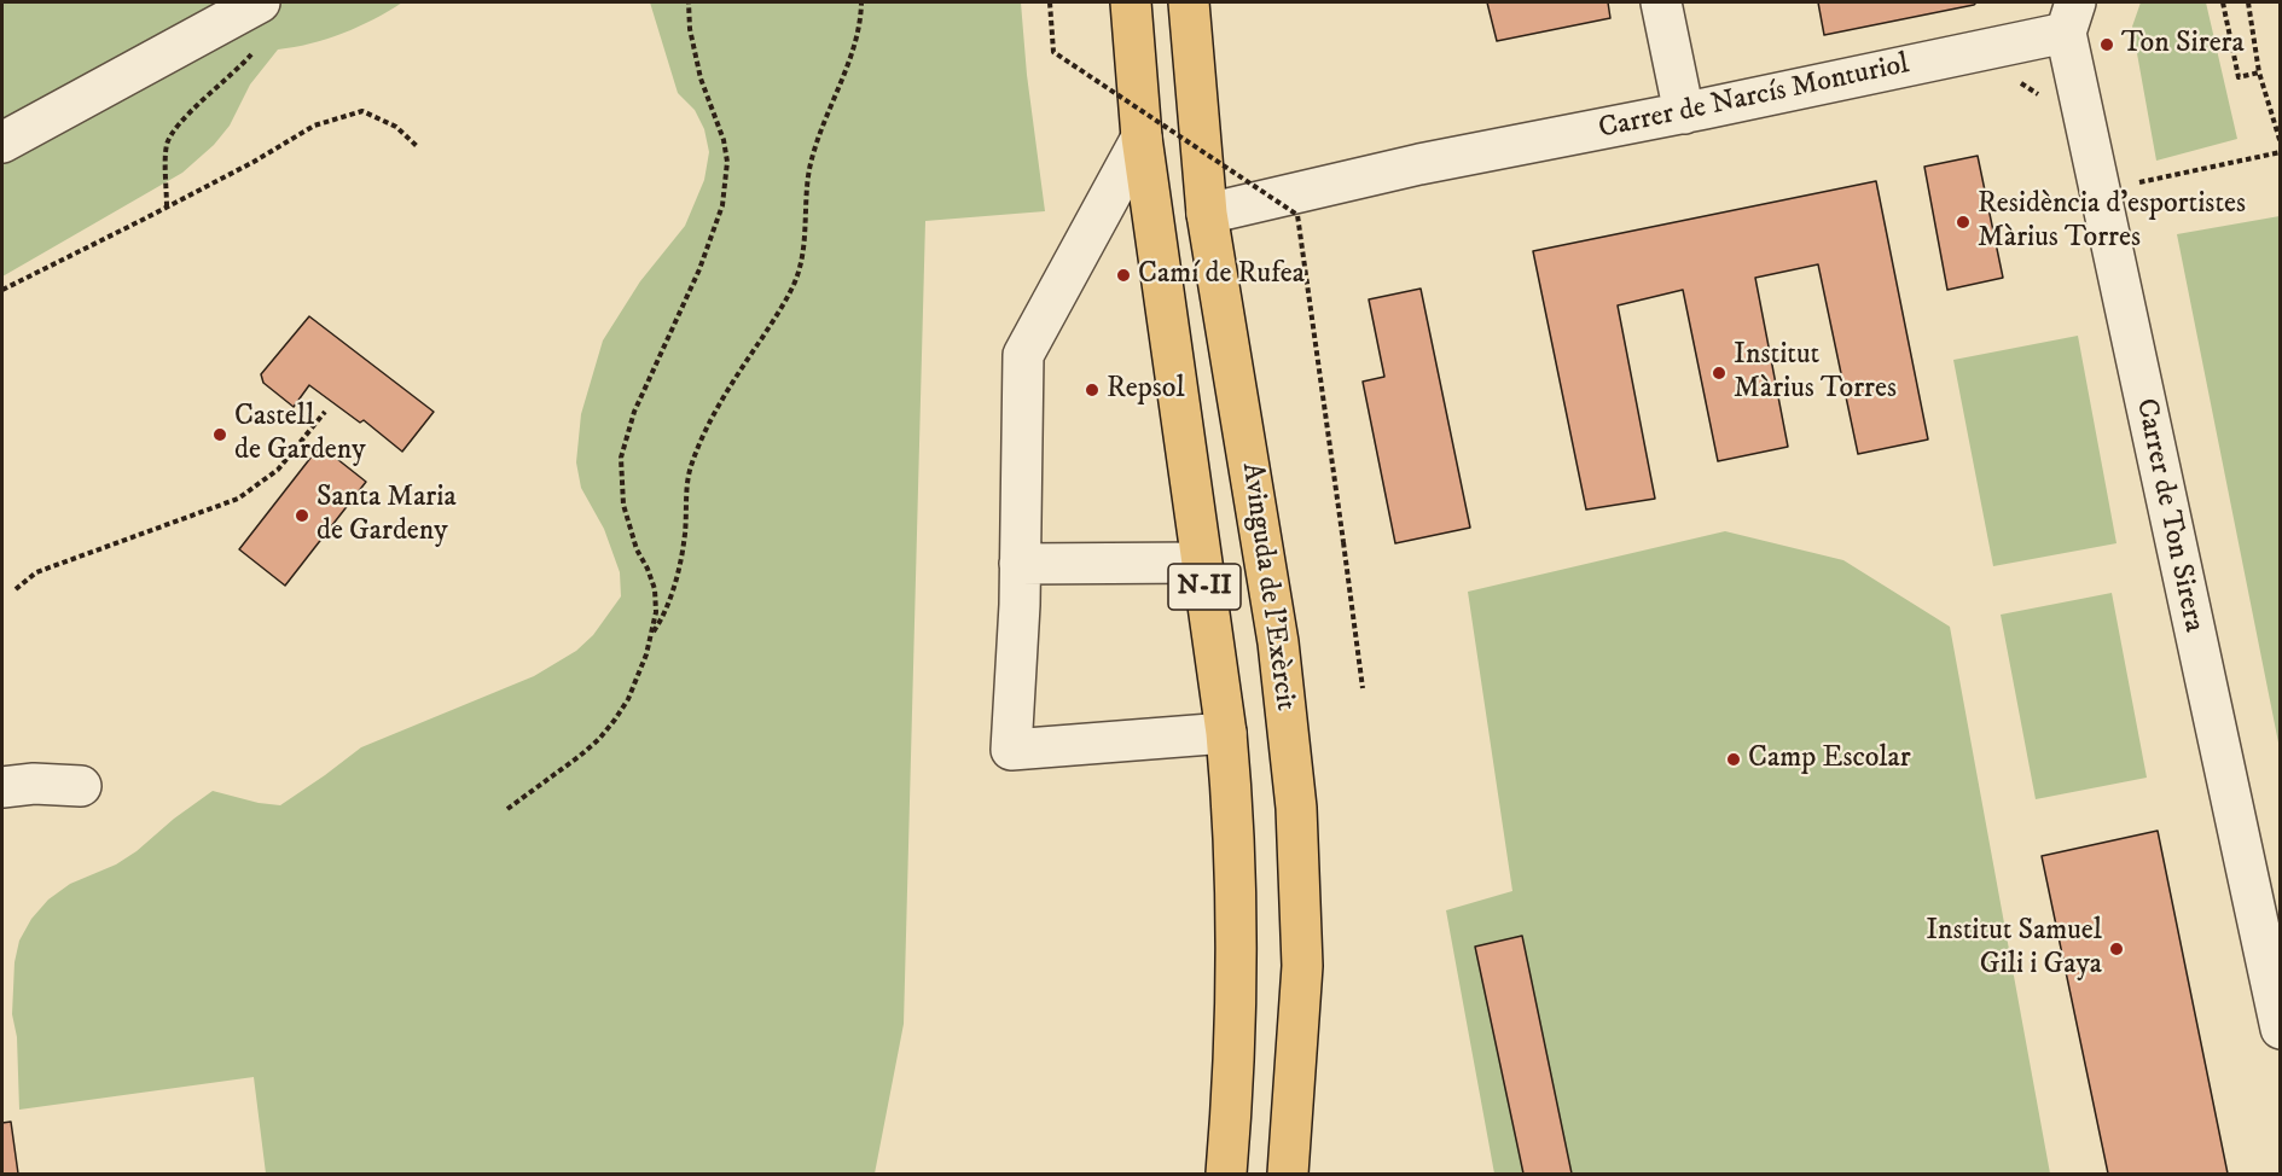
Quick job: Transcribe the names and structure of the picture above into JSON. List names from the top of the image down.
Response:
{
  "streets": {
    "main road": ["N-II", "Avinguda de l'Exèrcit"],
    "street": ["Carrer de Narcís Monturiol", "Carrer de Ton Sirera"]
  },
  "crossings": [
    ["Carrer de Narcís Monturiol", "Carrer de Ton Sirera"],
    ["Carrer de Narcís Monturiol", "Avinguda de l'Exèrcit"]
  ],
  "places": [
    "Ton Sirera",
    "Residència d'esportistes Màrius Torres",
    "Camí de Rufea",
    "Institut Màrius Torres",
    "Repsol",
    "Castell de Gardeny",
    "Santa Maria de Gardeny",
    "Camp Escolar",
    "Institut Samuel Gili i Gaya"
  ]
}
